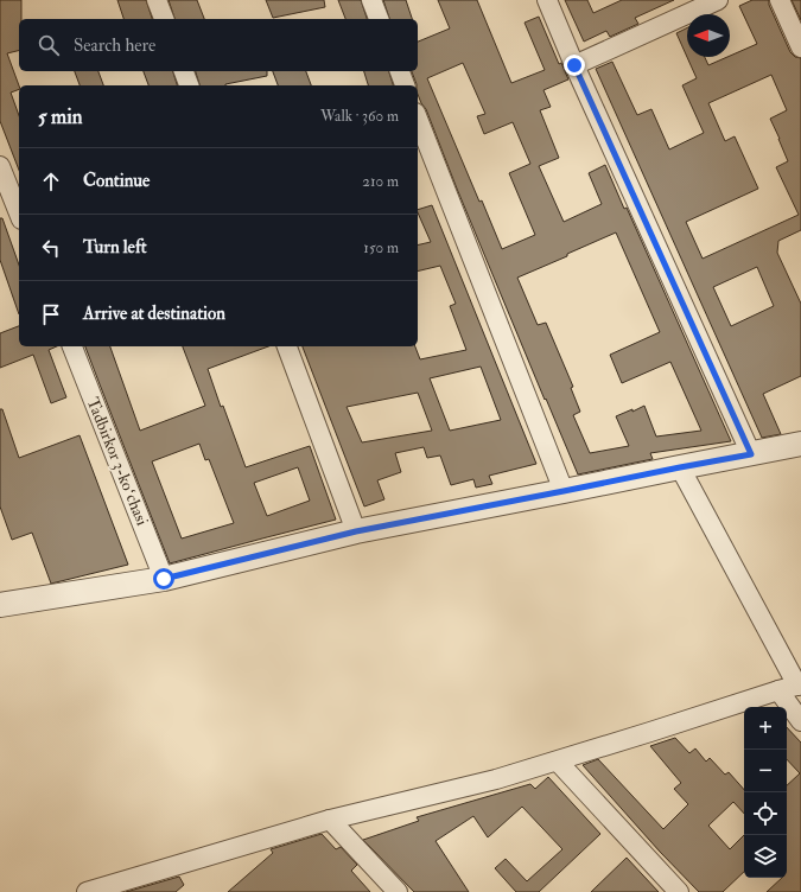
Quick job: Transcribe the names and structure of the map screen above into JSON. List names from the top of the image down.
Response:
{
  "streets": {
    "street": ["Tadbirkor 3-koʻchasi"]
  },
  "north": "left",
  "page": {
    "search": "Search here",
    "heading": ["5 min", "Walk · 360 m"],
    "list": [
      ["Continue", "210 m"],
      ["Turn left", "150 m"],
      "Arrive at destination"
    ],
    "map_buttons": ["+", "−"]
  }
}
